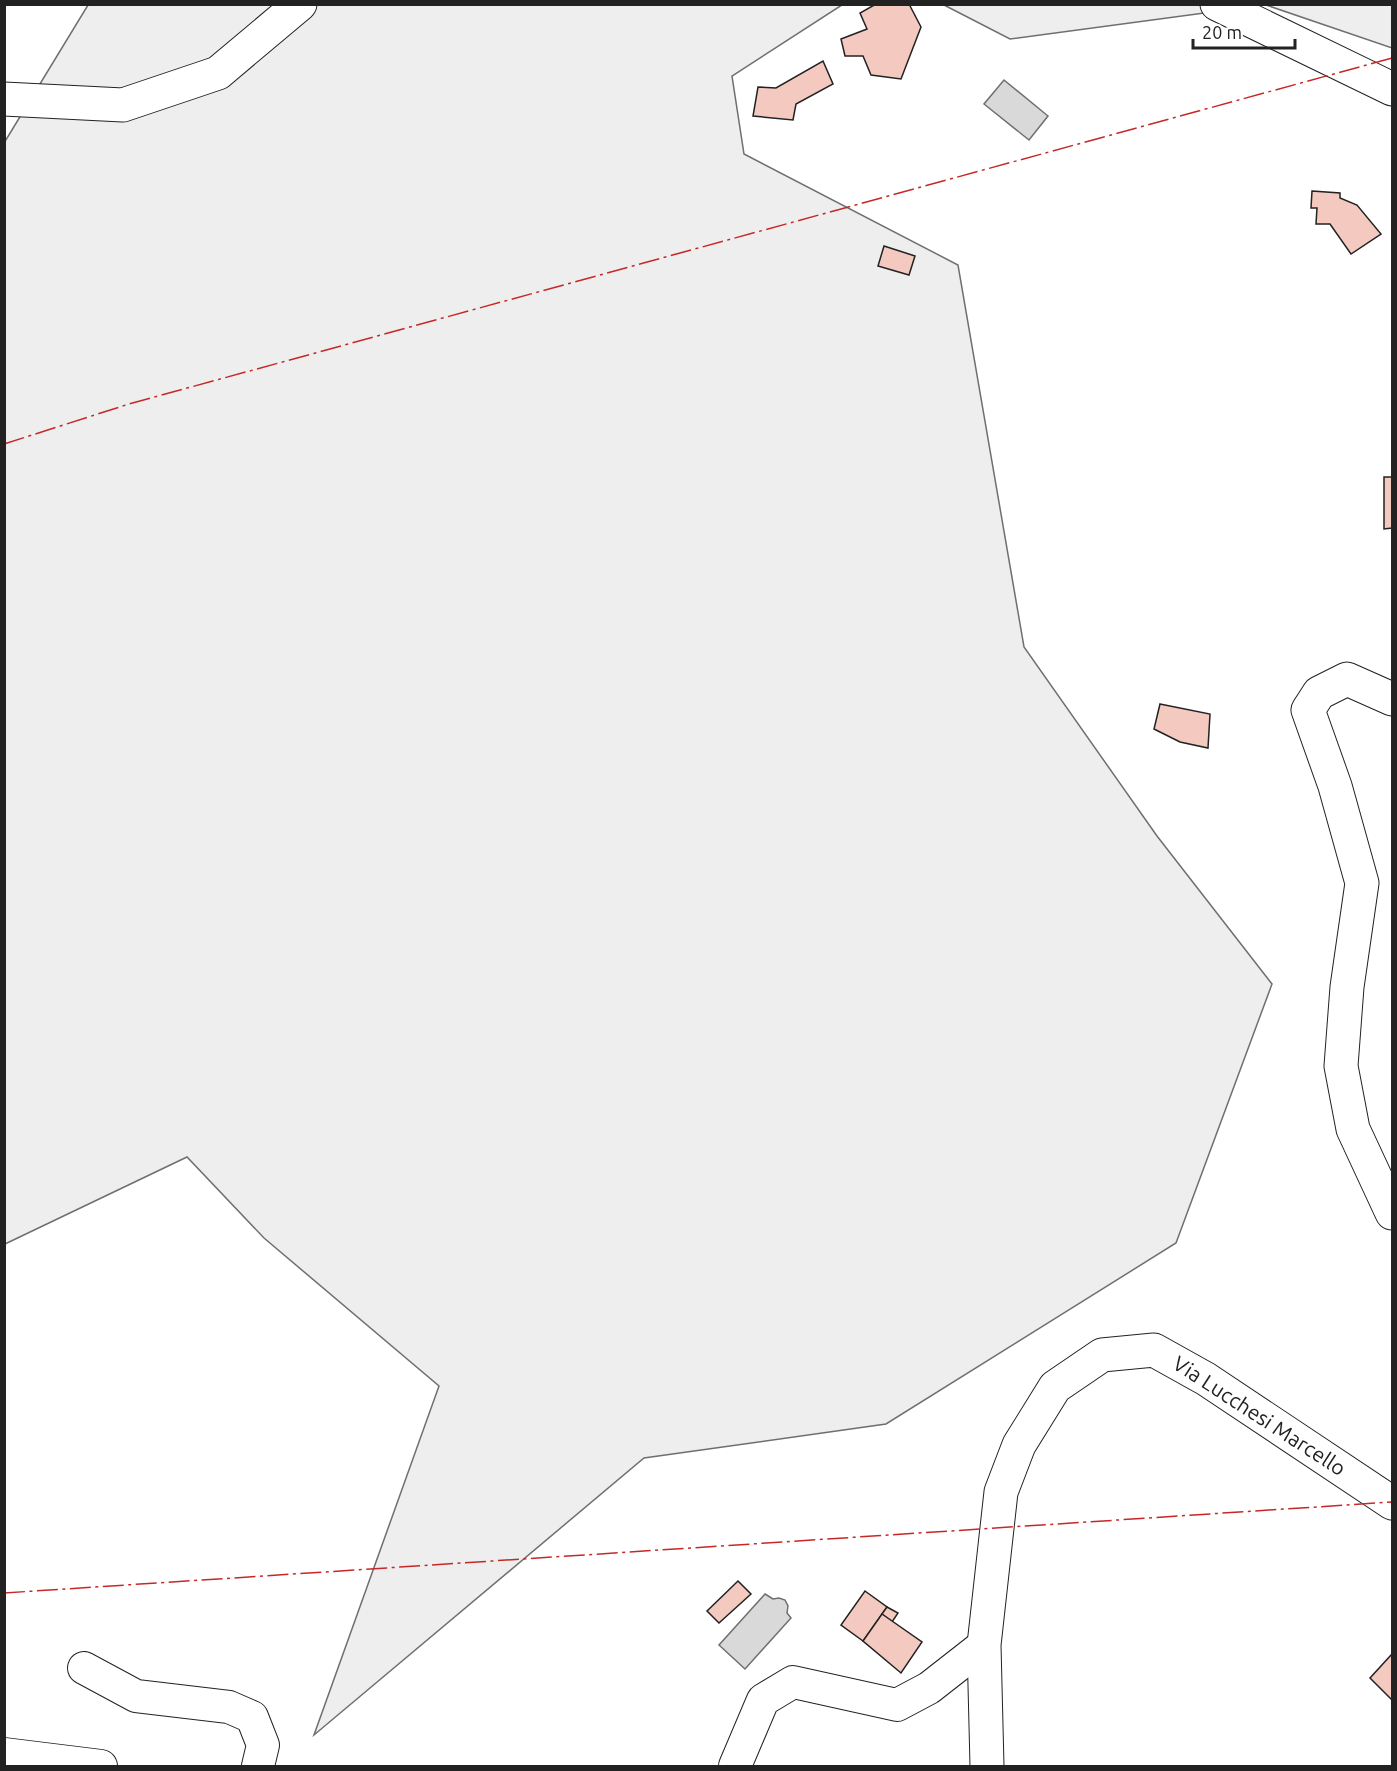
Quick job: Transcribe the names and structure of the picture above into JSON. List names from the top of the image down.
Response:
{
  "streets": {
    "street": ["Via Lucchesi Marcello"]
  },
  "scale_bar": "20 m"
}
